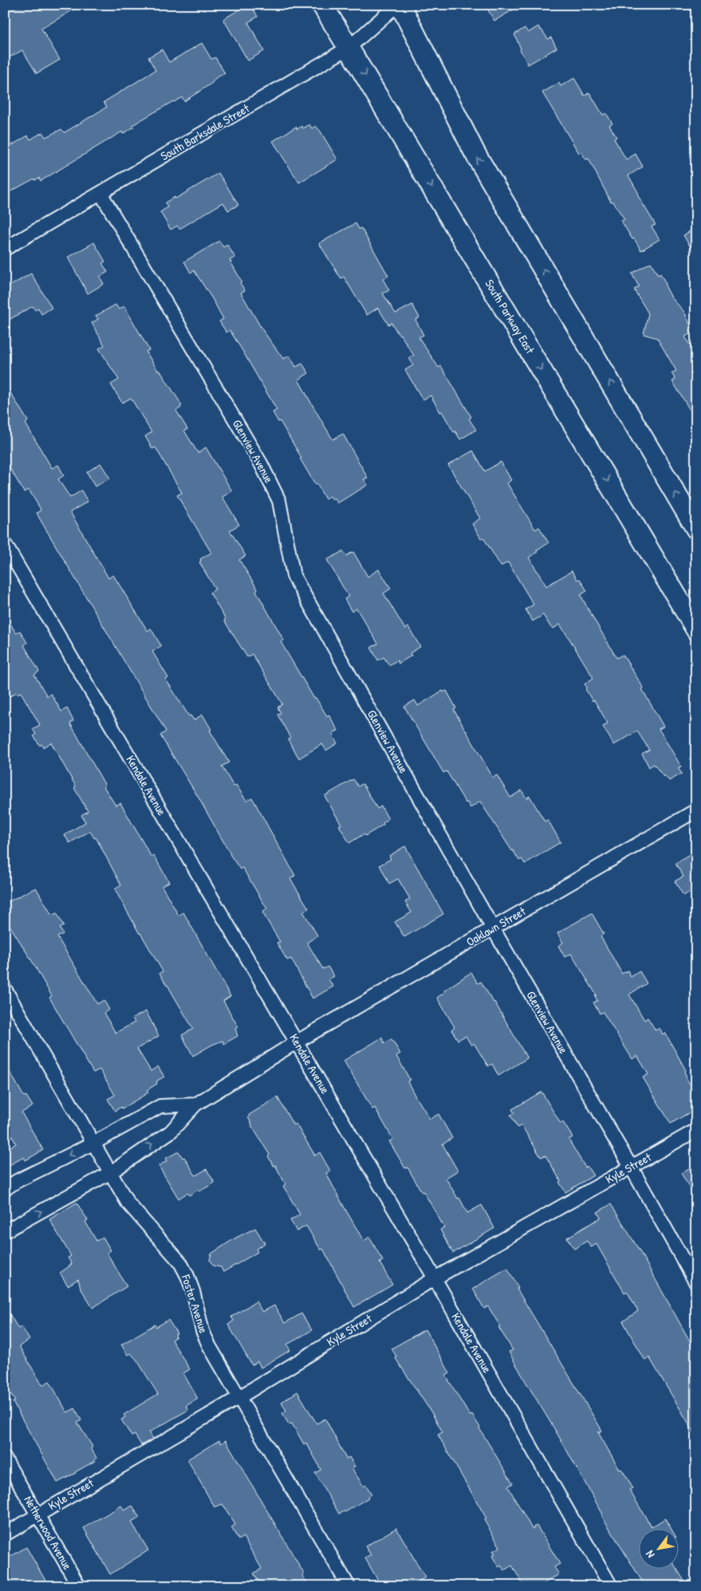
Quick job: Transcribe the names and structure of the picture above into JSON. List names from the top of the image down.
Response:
{
  "streets": {
    "main road": ["South Parkway East"],
    "street": [
      "South Barksdale Street",
      "Glenview Avenue",
      "Kendale Avenue",
      "Oaklawn Street",
      "Kyle Street",
      "Foster Avenue",
      "Netherwood Avenue"
    ]
  },
  "crossings": [
    ["South Barksdale Street", "South Parkway East"],
    ["South Barksdale Street", "Glenview Avenue"],
    ["Glenview Avenue", "Oaklawn Street"],
    ["Glenview Avenue", "Kyle Street"],
    ["Kendale Avenue", "Oaklawn Street"],
    ["Kendale Avenue", "Kyle Street"],
    ["Kyle Street", "Foster Avenue"],
    ["Kyle Street", "Netherwood Avenue"]
  ],
  "north": "bottom left"
}
